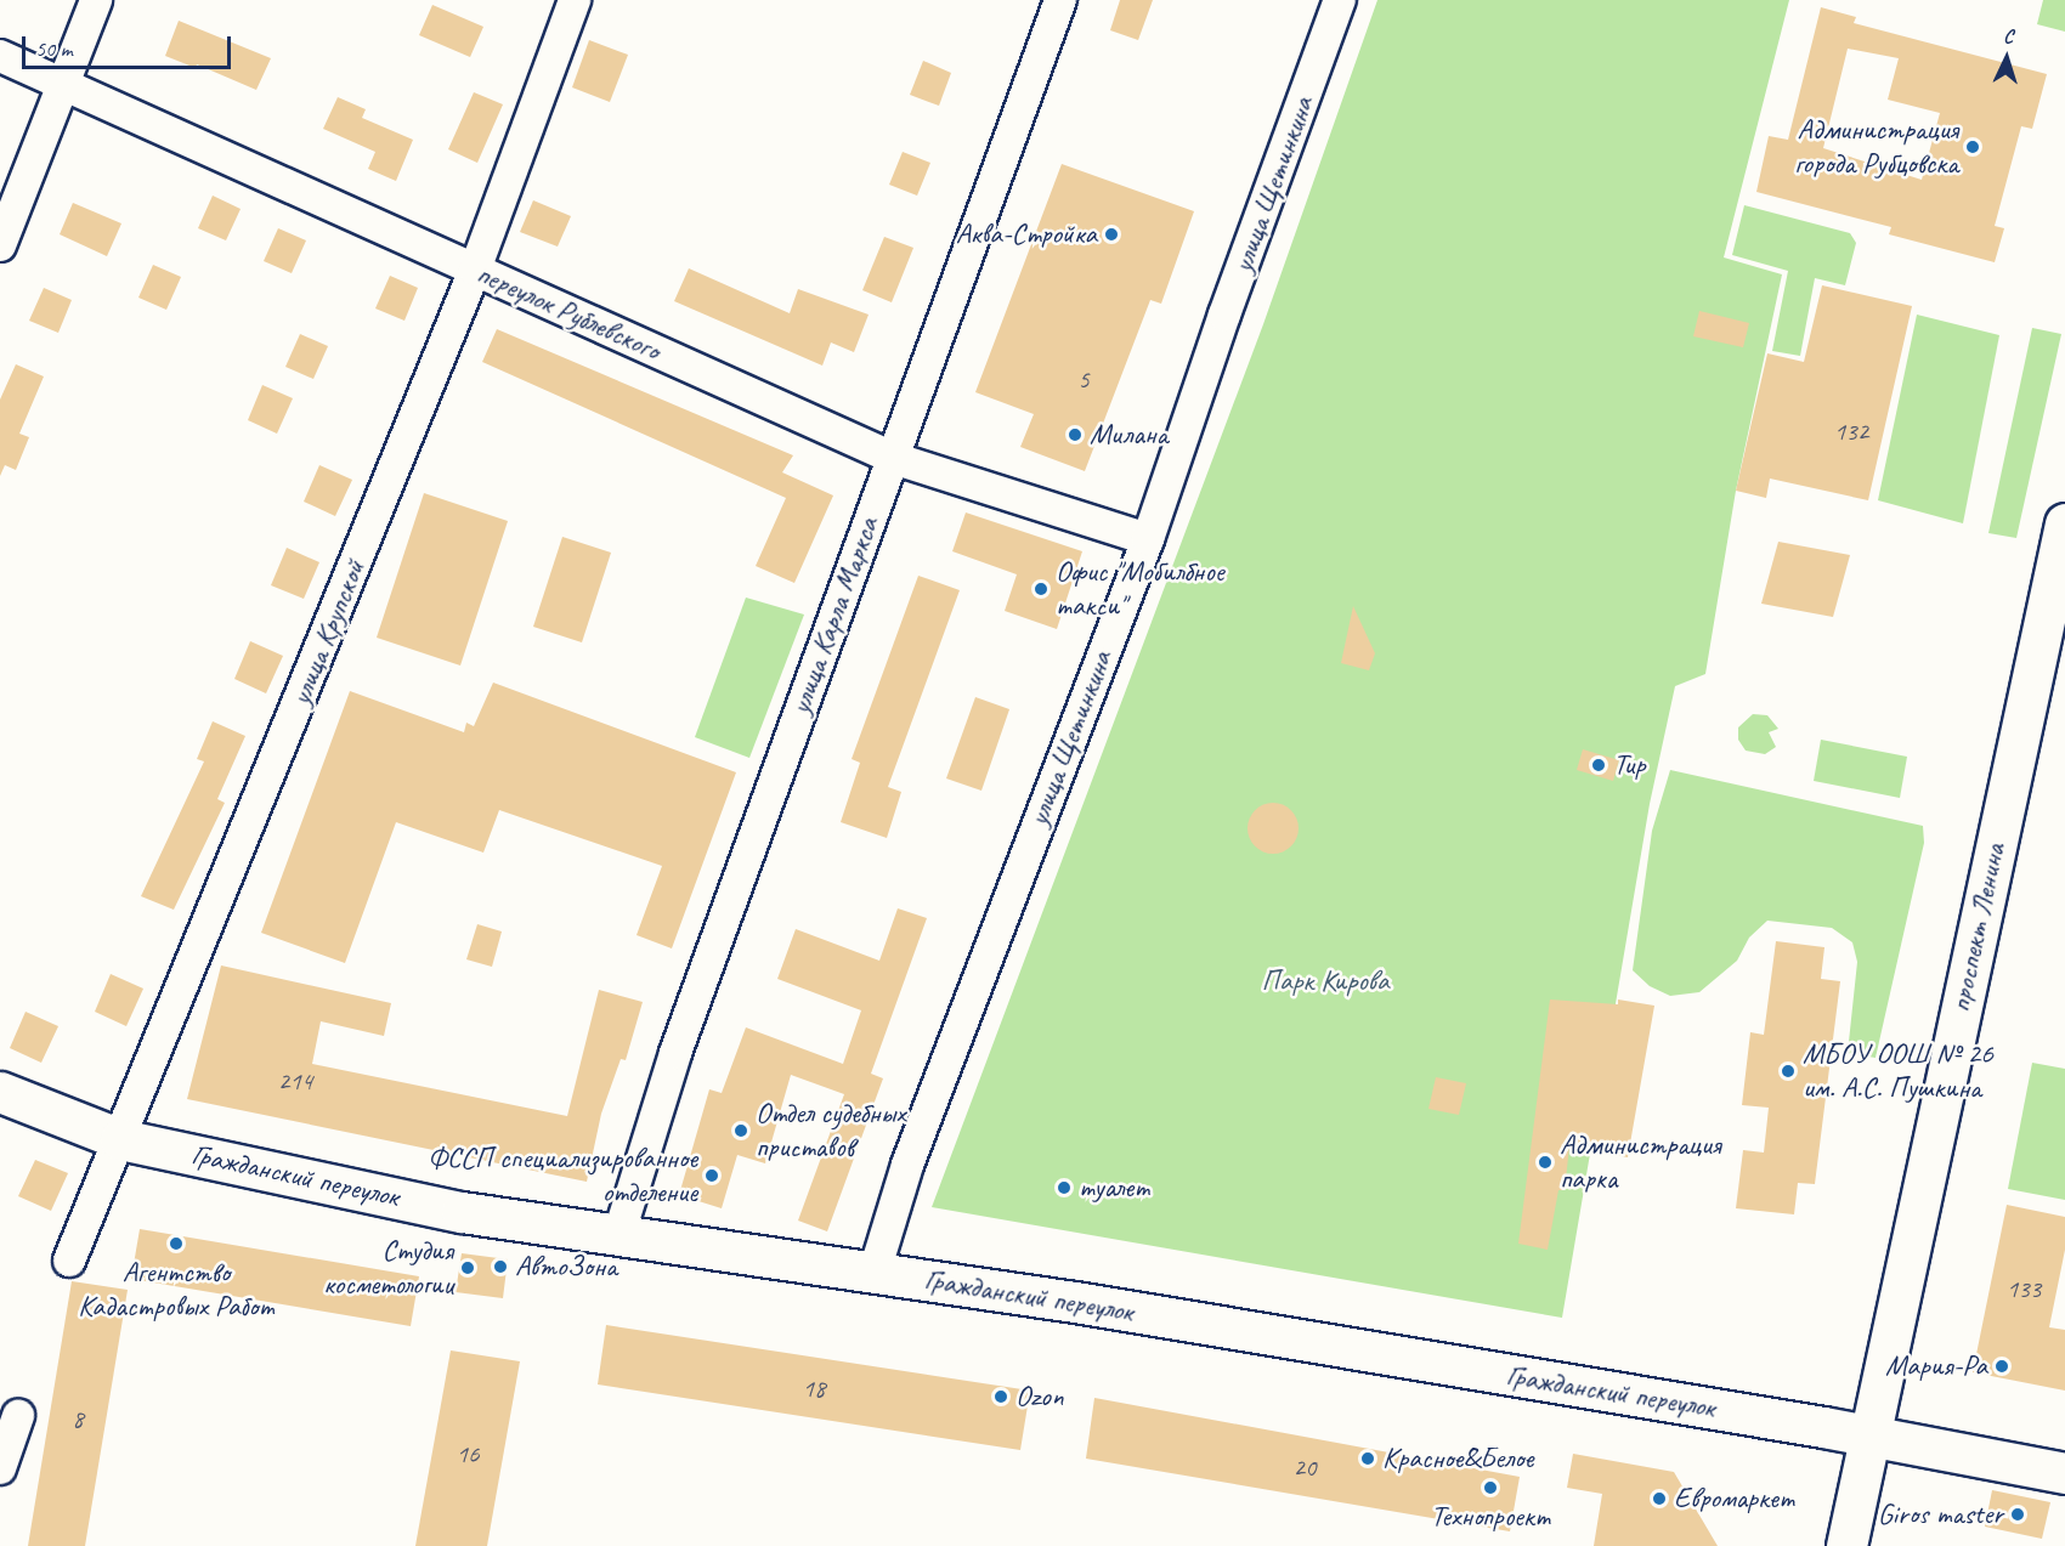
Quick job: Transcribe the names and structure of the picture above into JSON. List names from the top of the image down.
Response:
{
  "streets": {
    "street": [
      "улица Щетинкина",
      "переулок Рублевского",
      "улица Карла Маркса",
      "улица Крупской",
      "проспект Ленина",
      "Гражданский переулок"
    ]
  },
  "crossings": [
    ["улица Щетинкина", "переулок Рублевского"],
    ["улица Щетинкина", "Гражданский переулок"],
    ["переулок Рублевского", "улица Карла Маркса"],
    ["переулок Рублевского", "улица Крупской"],
    ["улица Карла Маркса", "Гражданский переулок"],
    ["улица Крупской", "Гражданский переулок"],
    ["проспект Ленина", "Гражданский переулок"]
  ],
  "parks": ["Парк Кирова"],
  "places": [
    "Администрация города Рубцовска",
    "Аква-Стройка",
    "Милана",
    "Офис \"Мобилбное такси\"",
    "Тир",
    "МБОУ ООШ № 26 им. А.С. Пушкина",
    "Отдел судебных приставов",
    "Администрация парка",
    "ФССП специализированное отделение",
    "туалет",
    "Агентство Кадастровых Работ",
    "АвтоЗона",
    "Студия косметологии",
    "Мария-Ра",
    "Ozon",
    "Красное&Белое",
    "Технопроект",
    "Евромаркет",
    "Giros master"
  ],
  "house_numbers": [
    "5",
    "132",
    "214",
    "133",
    "18",
    "8",
    "16",
    "20"
  ],
  "scale_bar": "50 m",
  "north": "top"
}
